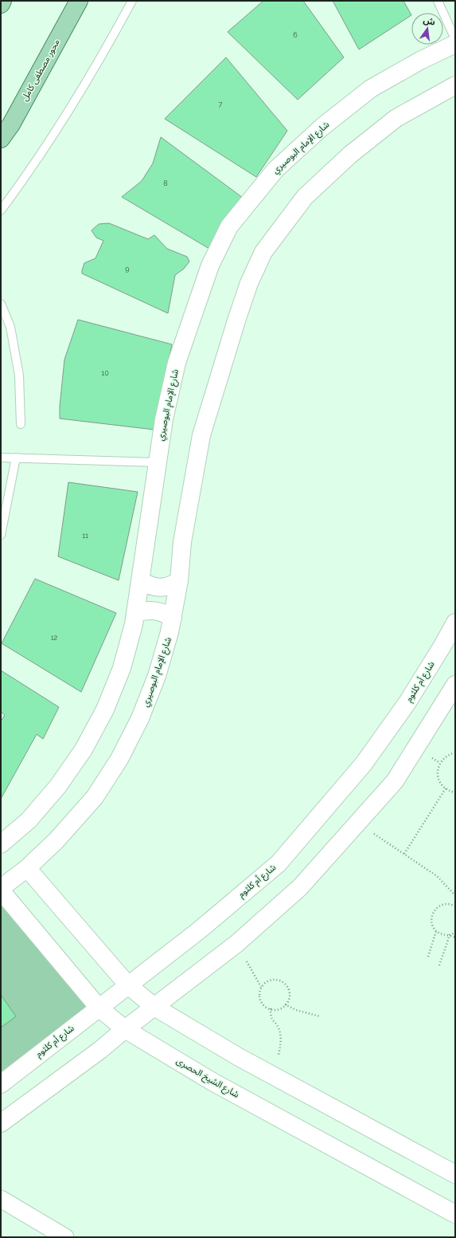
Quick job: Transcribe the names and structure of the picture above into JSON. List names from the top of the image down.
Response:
{
  "streets": {
    "main road": ["محور مصطفى كامل"],
    "street": ["شارع الإمام البوصيري", "شارع أم كلثوم", "شارع الشيخ الحصرى"]
  },
  "crossings": [
    ["شارع أم كلثوم", "شارع الشيخ الحصرى"]
  ],
  "house_numbers": [
    "6",
    "7",
    "8",
    "9",
    "10",
    "11",
    "12"
  ],
  "north": "top"
}
